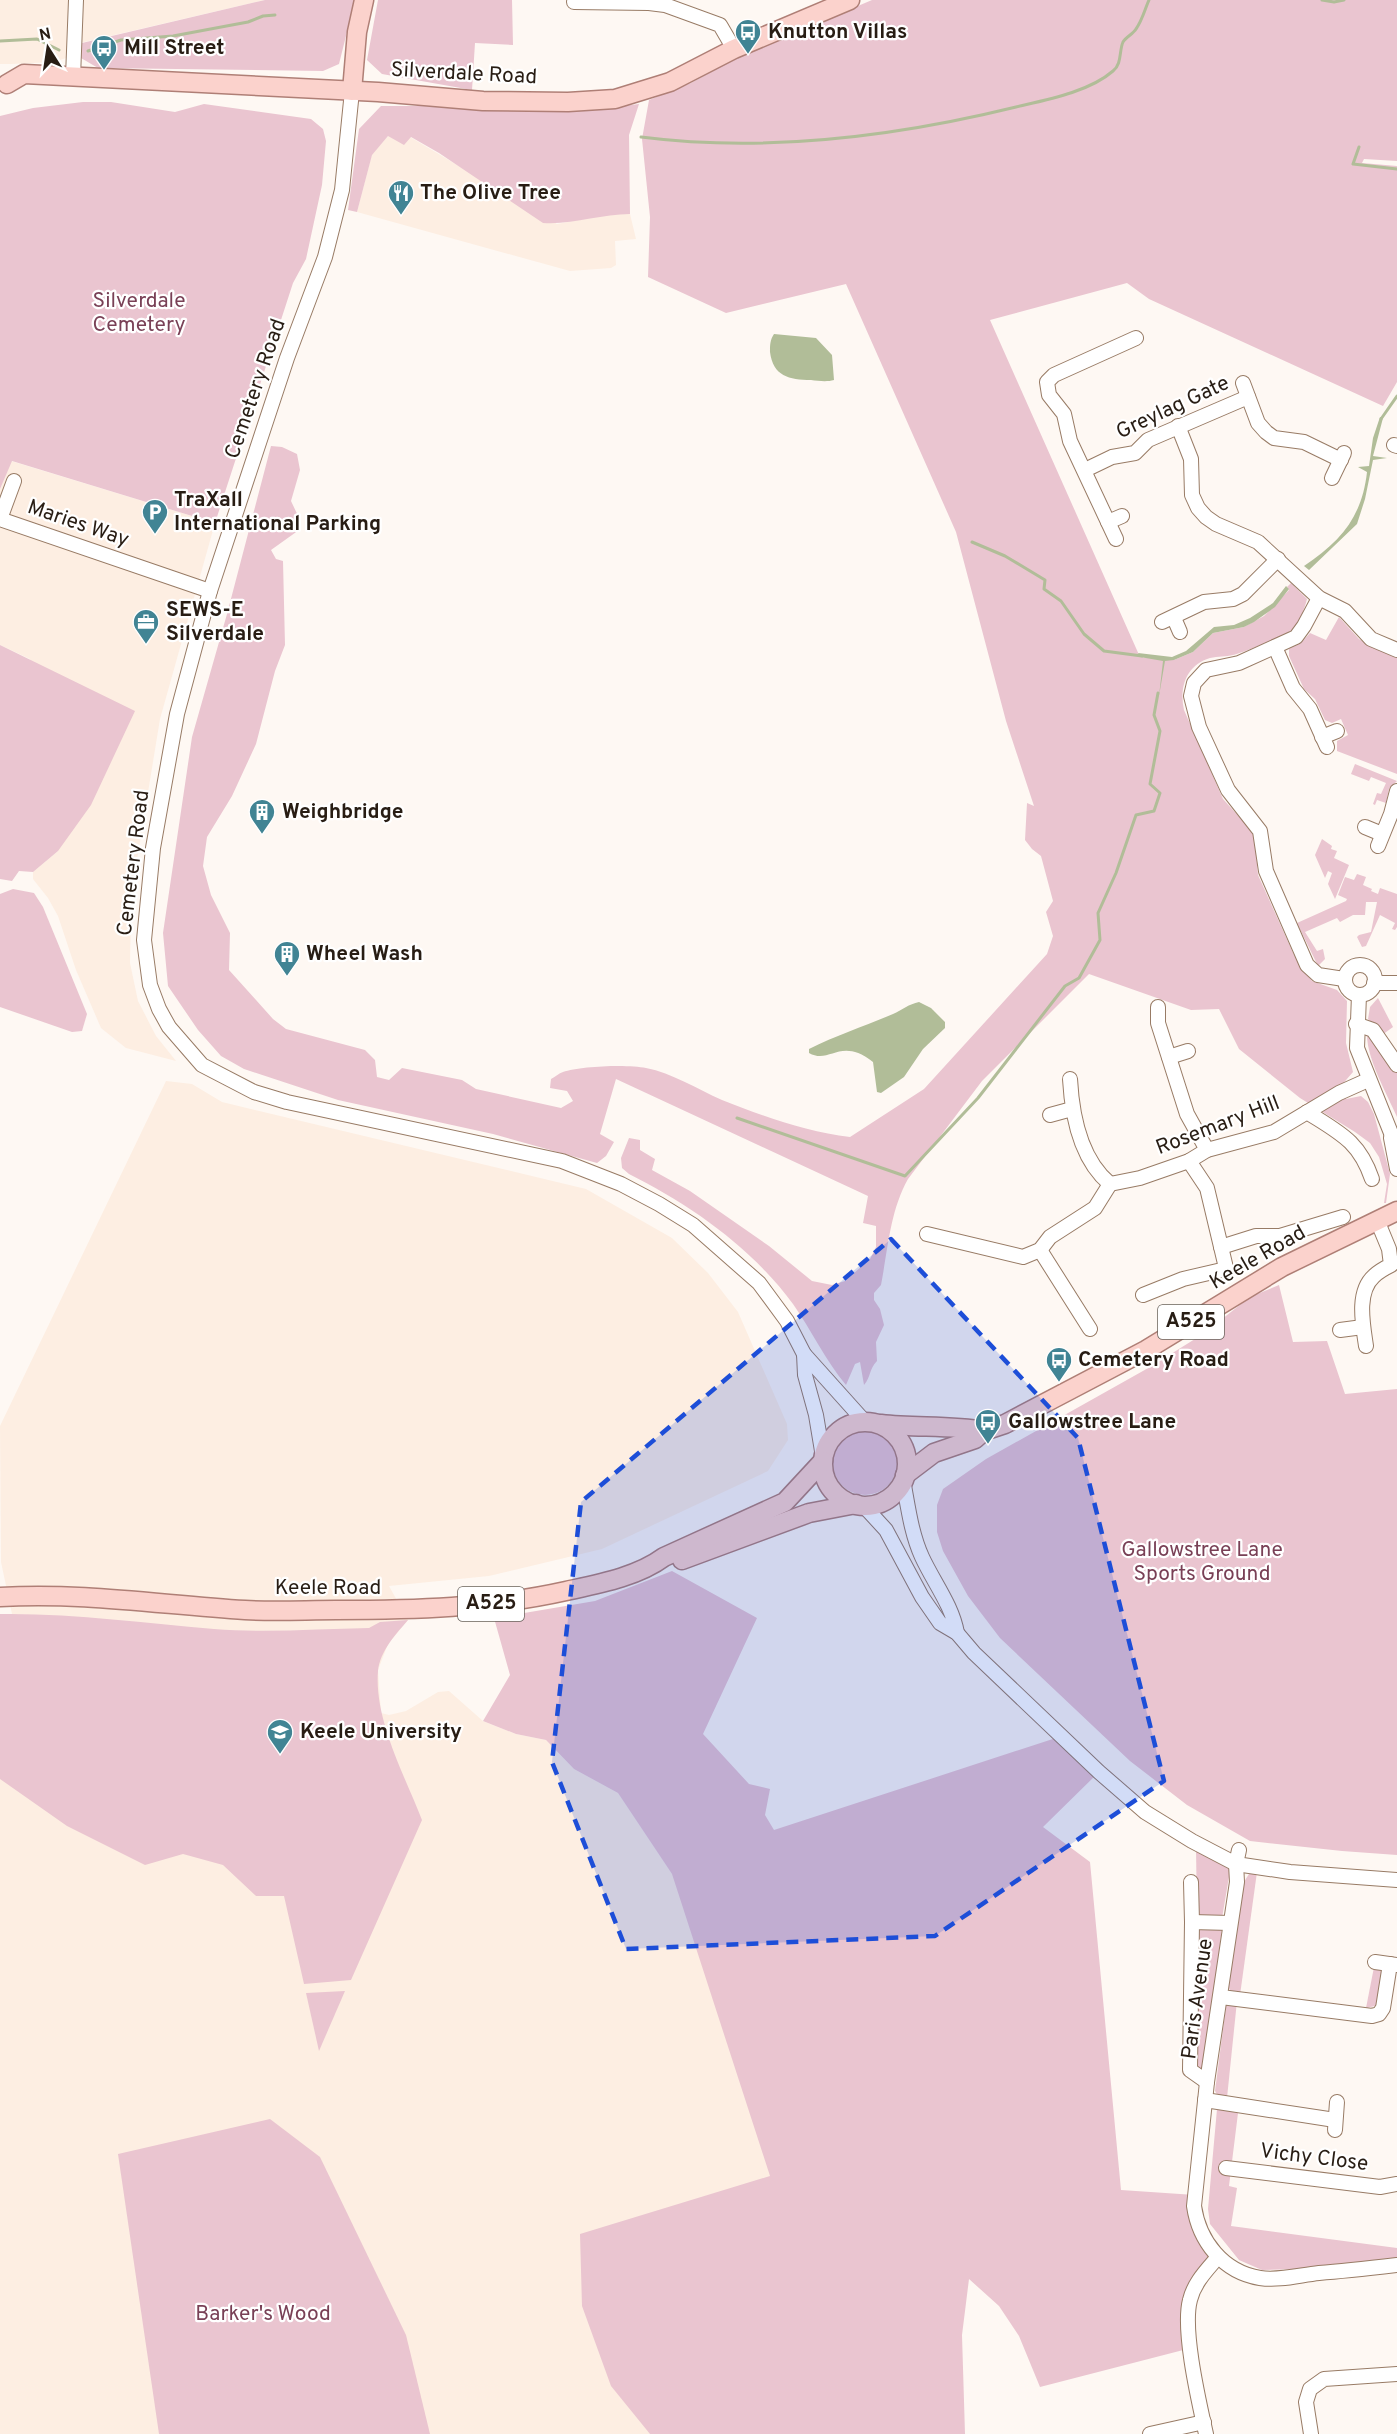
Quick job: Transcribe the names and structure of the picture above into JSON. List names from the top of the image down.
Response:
{
  "streets": {
    "main road": ["Silverdale Road", "Keele Road", "A525"],
    "street": [
      "Cemetery Road",
      "Greylag Gate",
      "Maries Way",
      "Rosemary Hill",
      "Paris Avenue",
      "Vichy Close"
    ]
  },
  "crossings": [
    ["Silverdale Road", "Cemetery Road"],
    ["Cemetery Road", "Maries Way"],
    ["Cemetery Road", "Keele Road"]
  ],
  "parks": ["Silverdale Cemetery", "Gallowstree Lane Sports Ground", "Barker's Wood"],
  "places": {
    "bus stop": [
      "Knutton Villas",
      "Mill Street",
      "Cemetery Road",
      "Gallowstree Lane"
    ],
    "restaurant": ["The Olive Tree"],
    "parking": ["TraXall International Parking"],
    "office": ["SEWS-E Silverdale"],
    "building": ["Weighbridge", "Wheel Wash"],
    "school or university": ["Keele University"]
  },
  "north": "top"
}
